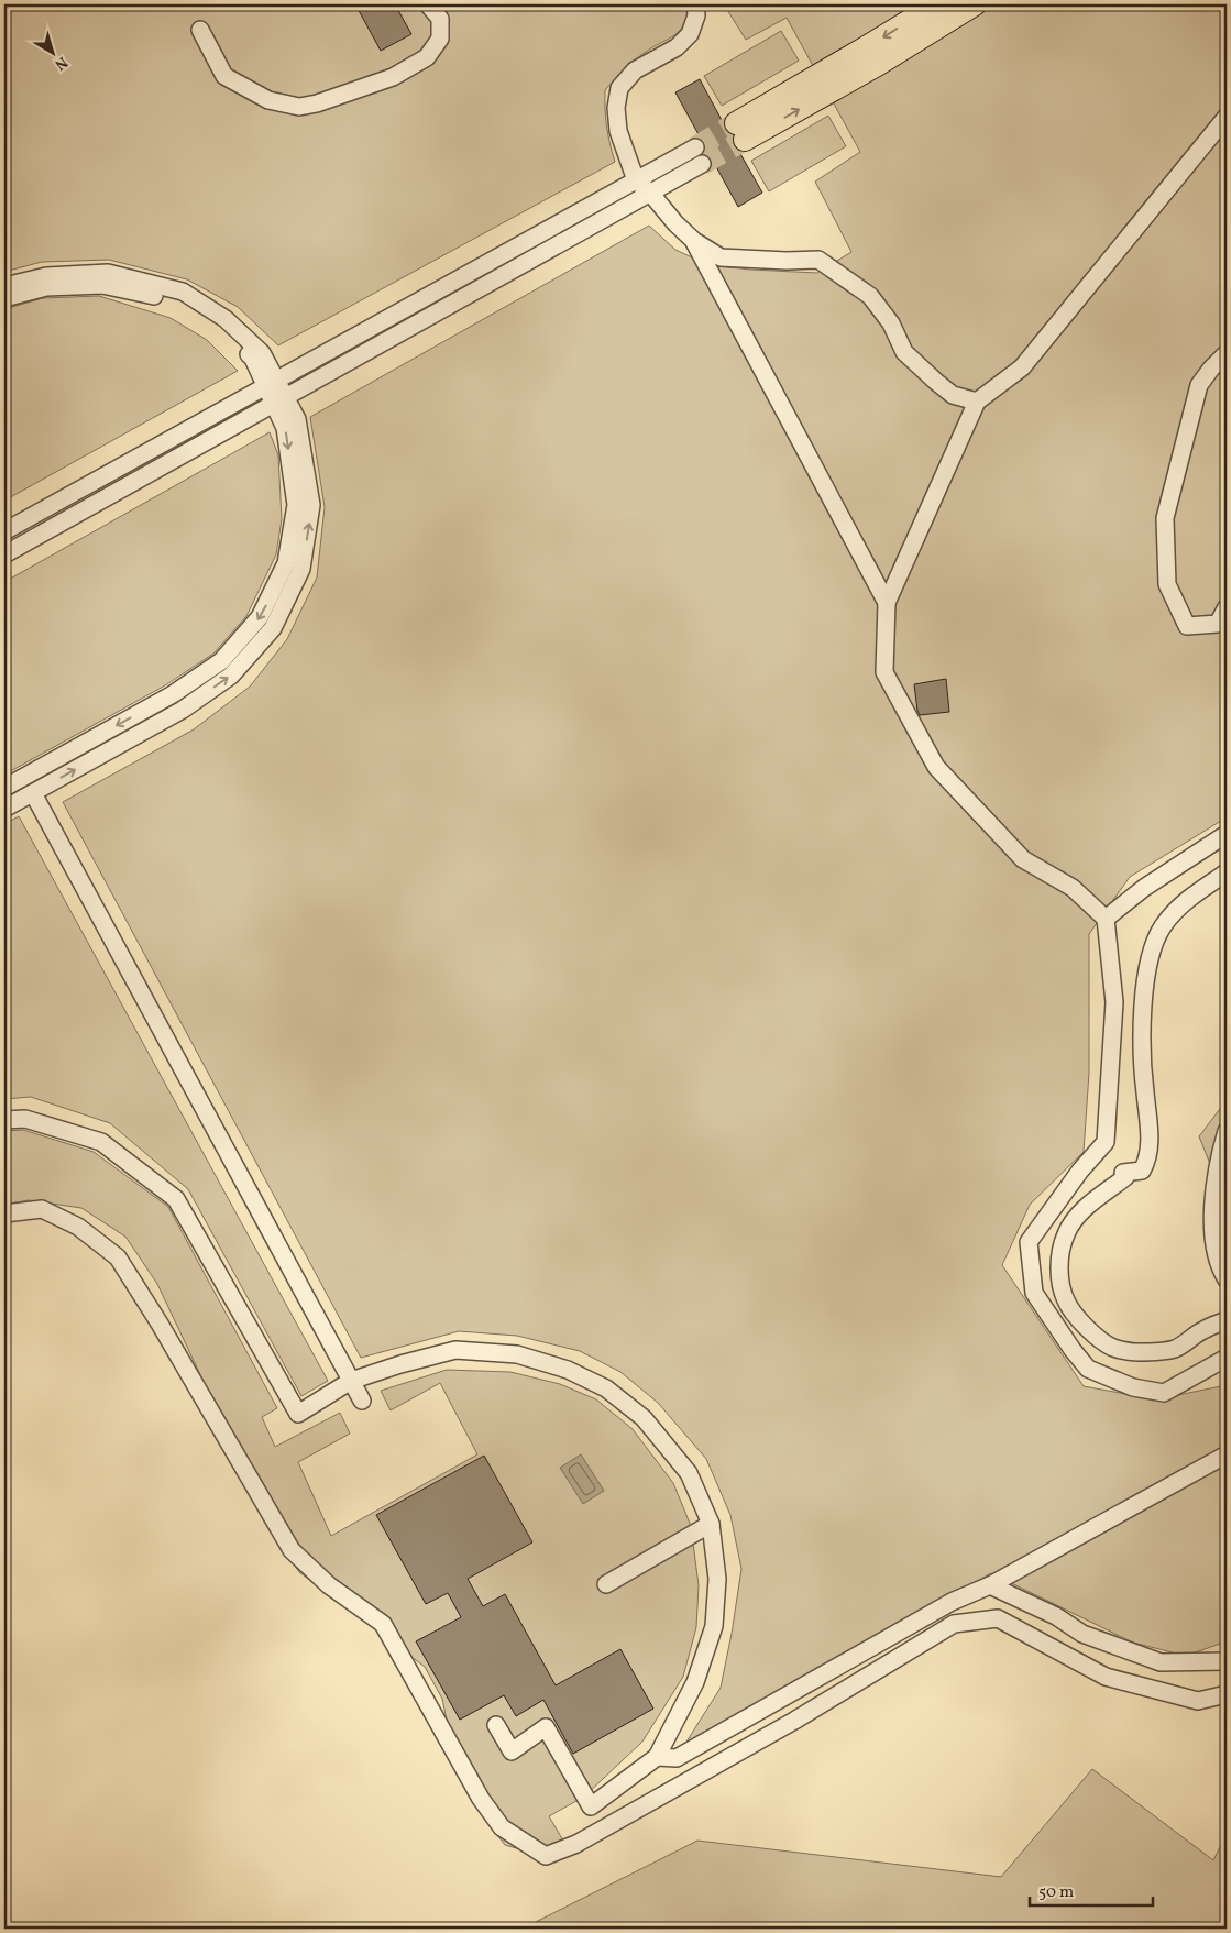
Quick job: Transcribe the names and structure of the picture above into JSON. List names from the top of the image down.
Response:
{
  "scale_bar": "50 m",
  "north": "bottom right"
}
